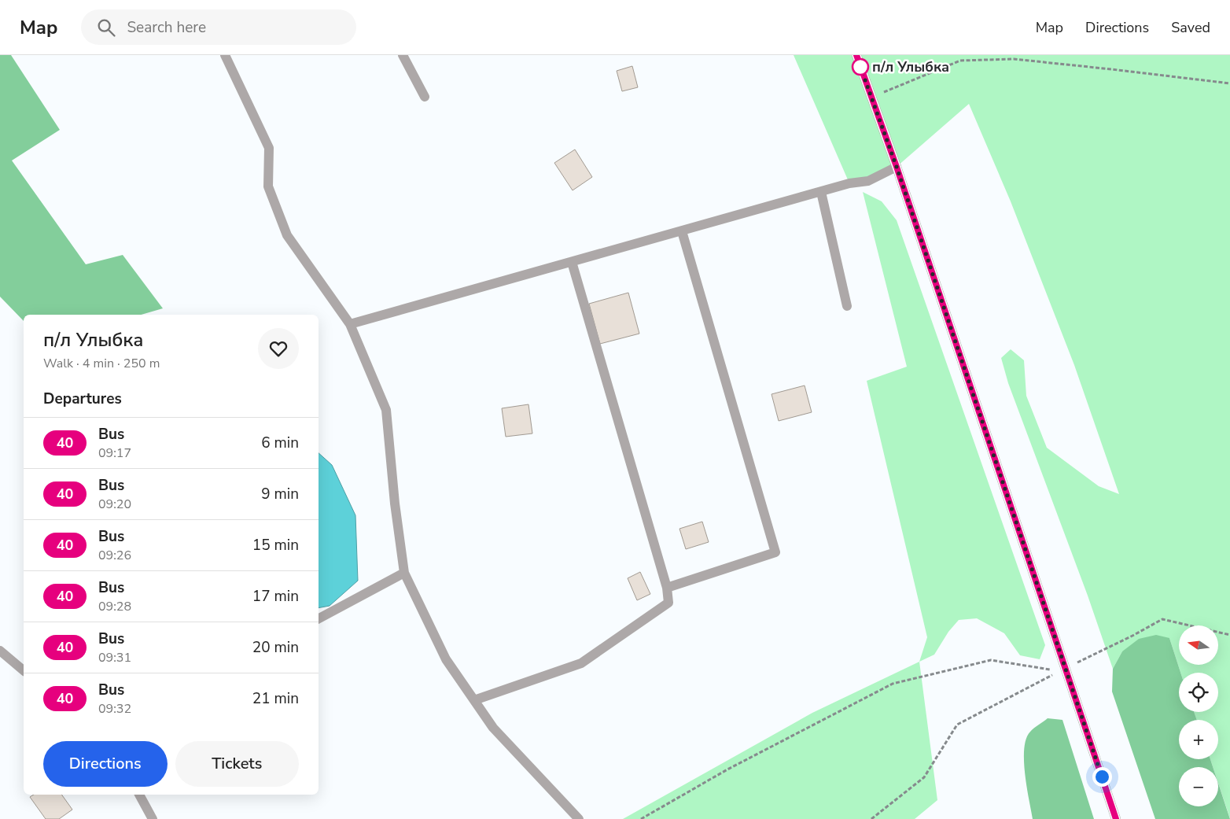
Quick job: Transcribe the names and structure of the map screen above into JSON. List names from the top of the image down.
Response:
{
  "places": ["п/л Улыбка"],
  "lines": ["bus line 40"],
  "north": "left",
  "page": {
    "header": "Map",
    "search": "Search here",
    "nav": ["Map", "Directions", "Saved"],
    "heading": [
      ["п/л Улыбка", "Walk · 4 min · 250 m"],
      "Departures"
    ],
    "list": [
      {
        "mark": "40",
        "name": "Bus",
        "note": "09:17",
        "value": "6 min"
      },
      {
        "mark": "40",
        "name": "Bus",
        "note": "09:20",
        "value": "9 min"
      },
      {
        "mark": "40",
        "name": "Bus",
        "note": "09:26",
        "value": "15 min"
      },
      {
        "mark": "40",
        "name": "Bus",
        "note": "09:28",
        "value": "17 min"
      },
      {
        "mark": "40",
        "name": "Bus",
        "note": "09:31",
        "value": "20 min"
      },
      {
        "mark": "40",
        "name": "Bus",
        "note": "09:32",
        "value": "21 min"
      }
    ],
    "map_buttons": ["+", "−"],
    "buttons": ["Directions", "Tickets"]
  }
}
